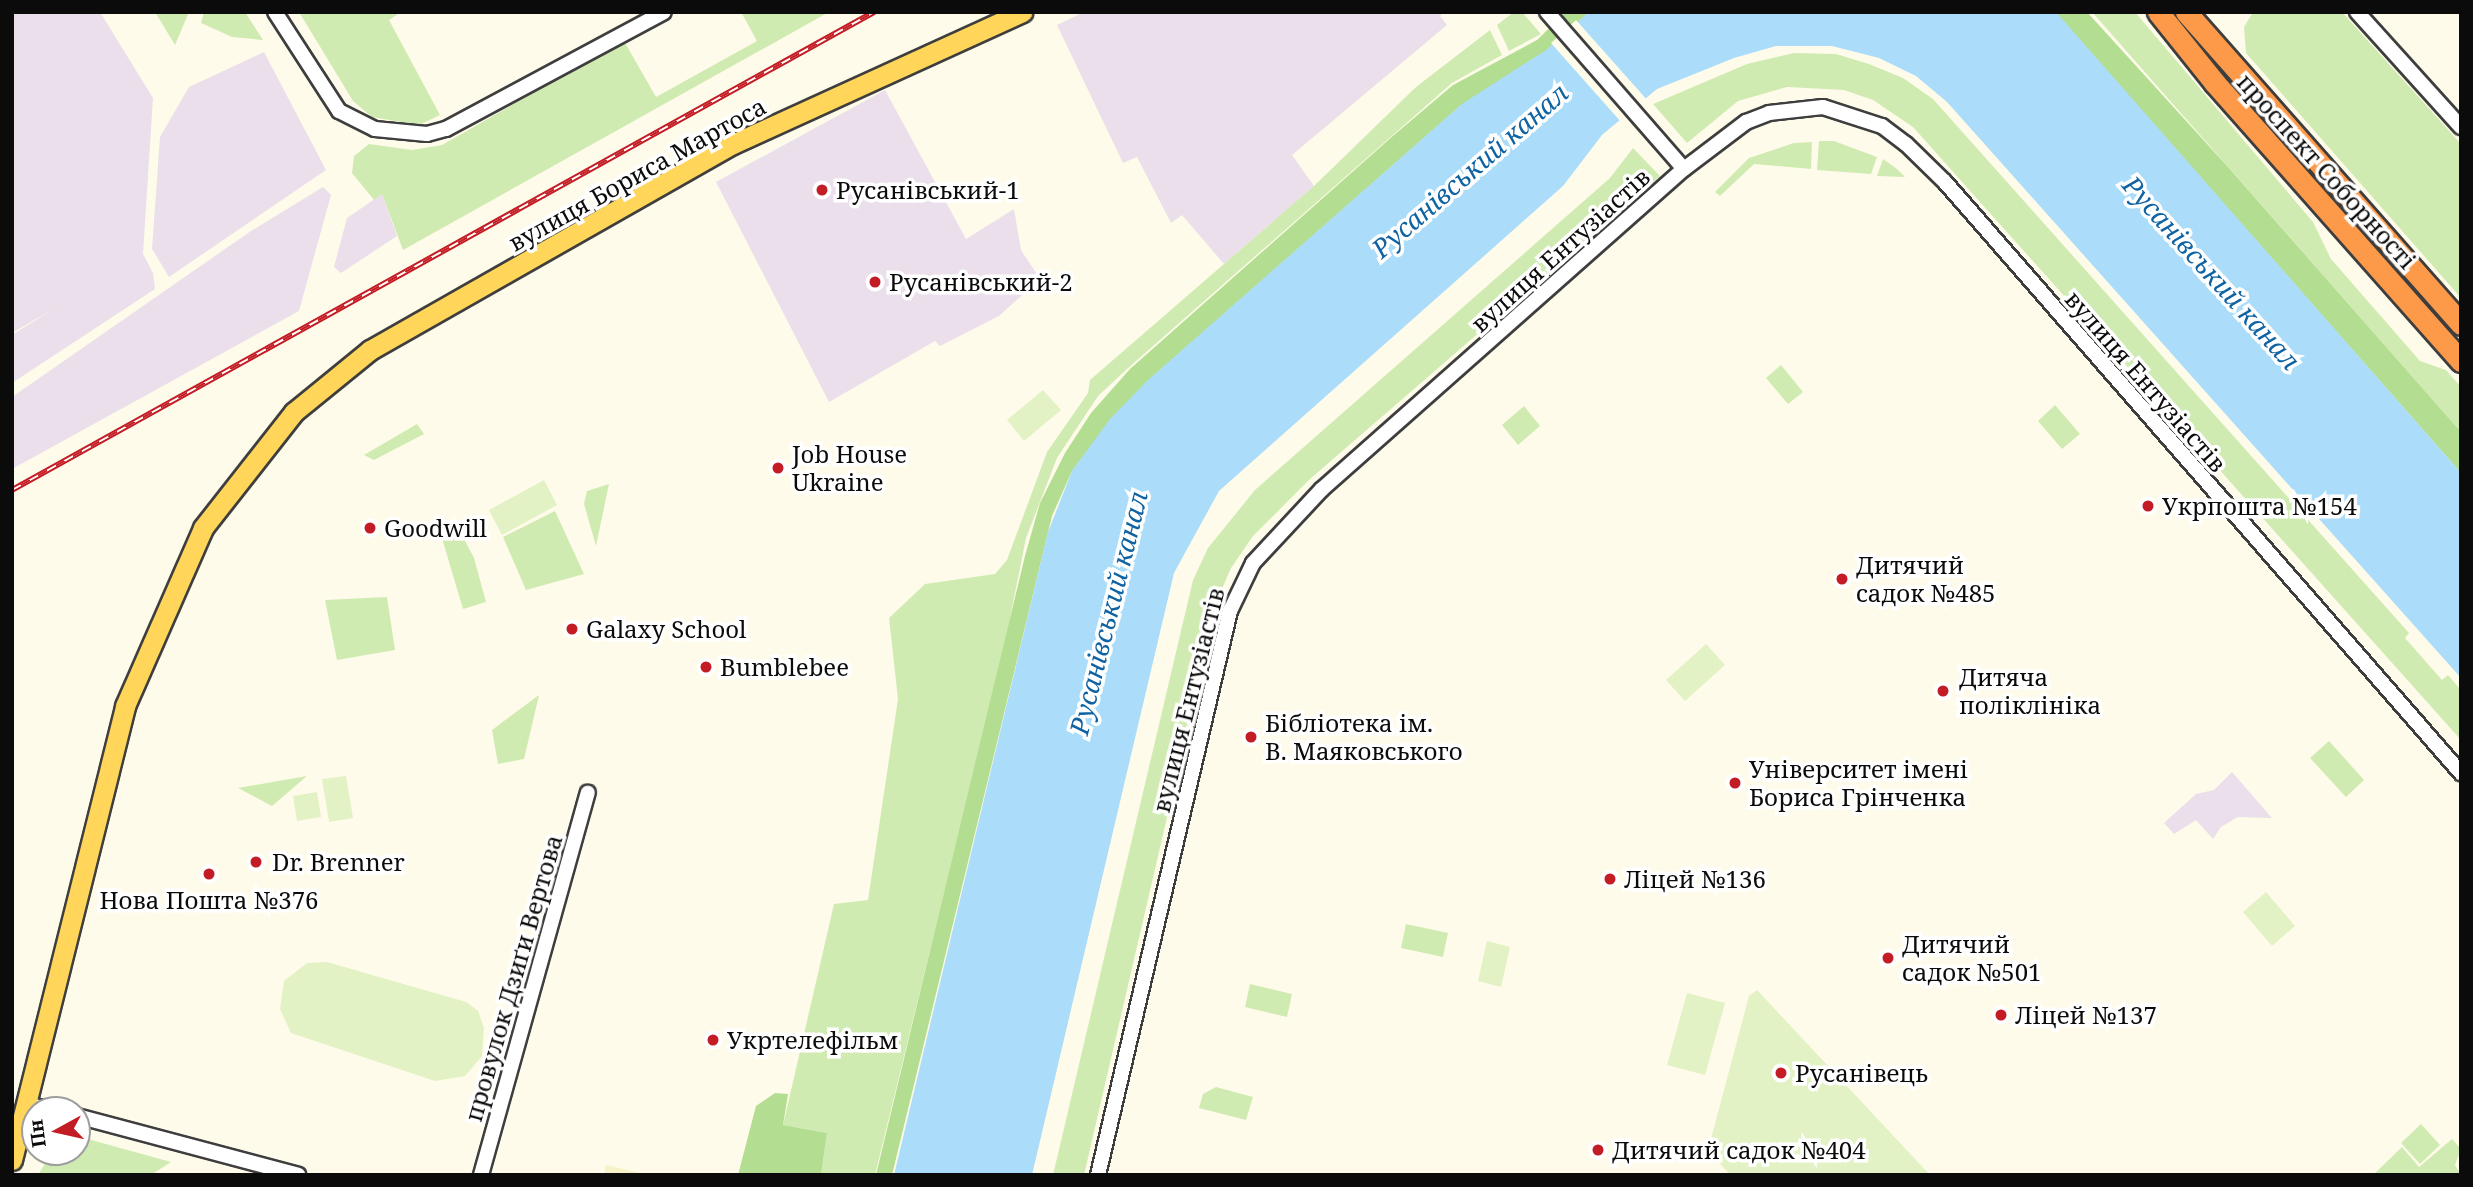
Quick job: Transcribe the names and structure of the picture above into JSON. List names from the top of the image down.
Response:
{
  "streets": {
    "highway": ["проспект Соборності"],
    "main road": ["вулиця Бориса Мартоса"],
    "street": ["вулиця Ентузіастів", "провулок Дзиґи Вертова"]
  },
  "water": ["Русанівський канал"],
  "places": [
    "Русанівський-1",
    "Русанівський-2",
    "Job House Ukraine",
    "Укрпошта №154",
    "Goodwill",
    "Дитячий садок №485",
    "Galaxy School",
    "Bumblebee",
    "Дитяча поліклініка",
    "Бібліотека ім. В. Маяковського",
    "Університет імені Бориса Грінченка",
    "Dr. Brenner",
    "Нова Пошта №376",
    "Ліцей №136",
    "Дитячий садок №501",
    "Ліцей №137",
    "Укртелефільм",
    "Русанівець",
    "Дитячий садок №404"
  ],
  "north": "left"
}
